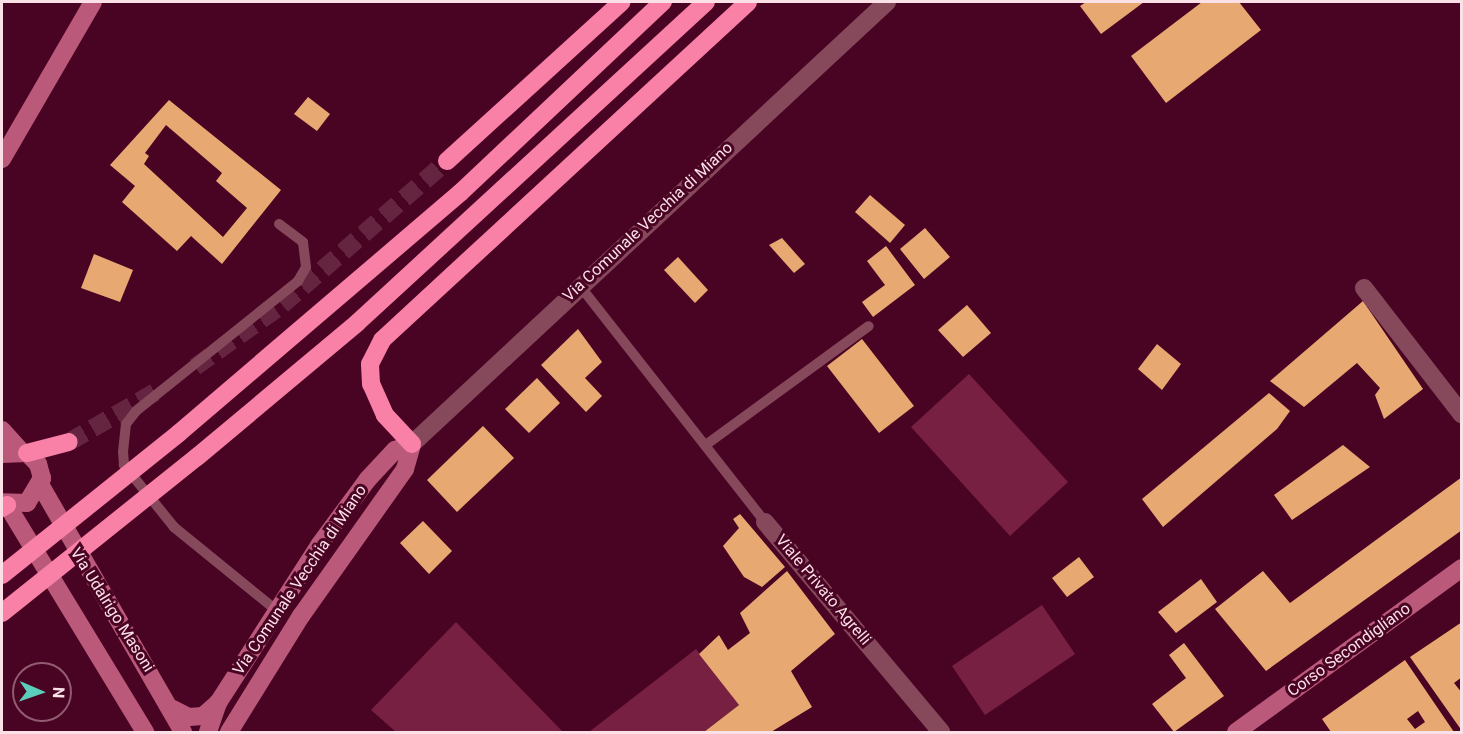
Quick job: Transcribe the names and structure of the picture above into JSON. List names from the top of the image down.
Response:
{
  "streets": {
    "street": [
      "Via Comunale Vecchia di Miano",
      "Viale Privato Agrelli",
      "Via Udalrigo Masoni",
      "Corso Secondigliano"
    ]
  },
  "crossings": [
    ["Via Comunale Vecchia di Miano", "Viale Privato Agrelli"]
  ],
  "north": "right"
}
